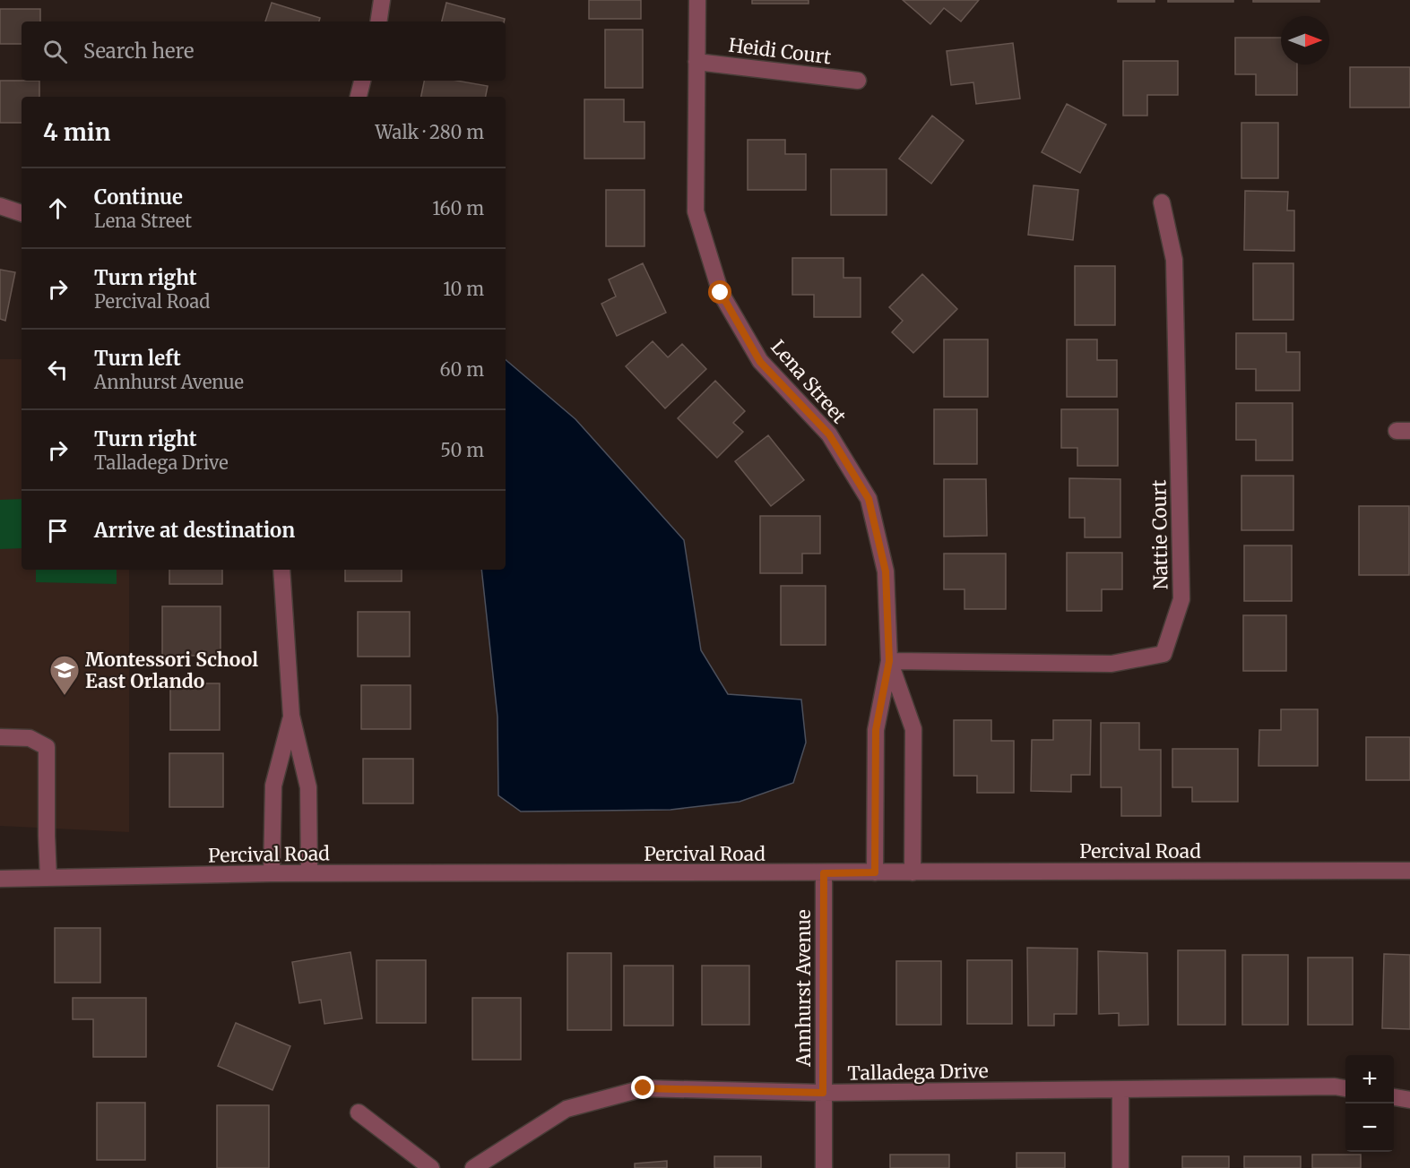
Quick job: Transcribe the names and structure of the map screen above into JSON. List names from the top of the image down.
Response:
{
  "streets": {
    "street": [
      "Heidi Court",
      "Lena Street",
      "Nattie Court",
      "Percival Road",
      "Annhurst Avenue",
      "Talladega Drive"
    ]
  },
  "crossings": [
    ["Heidi Court", "Lena Street"],
    ["Lena Street", "Nattie Court"],
    ["Lena Street", "Percival Road"],
    ["Percival Road", "Annhurst Avenue"],
    ["Annhurst Avenue", "Talladega Drive"]
  ],
  "places": {
    "school or university": ["Montessori School East Orlando"]
  },
  "north": "right",
  "page": {
    "search": "Search here",
    "heading": ["4 min", "Walk · 280 m"],
    "list": [
      ["Continue", "Lena Street", "160 m"],
      ["Turn right", "Percival Road", "10 m"],
      ["Turn left", "Annhurst Avenue", "60 m"],
      ["Turn right", "Talladega Drive", "50 m"],
      "Arrive at destination"
    ],
    "map_buttons": ["+", "−"]
  }
}
